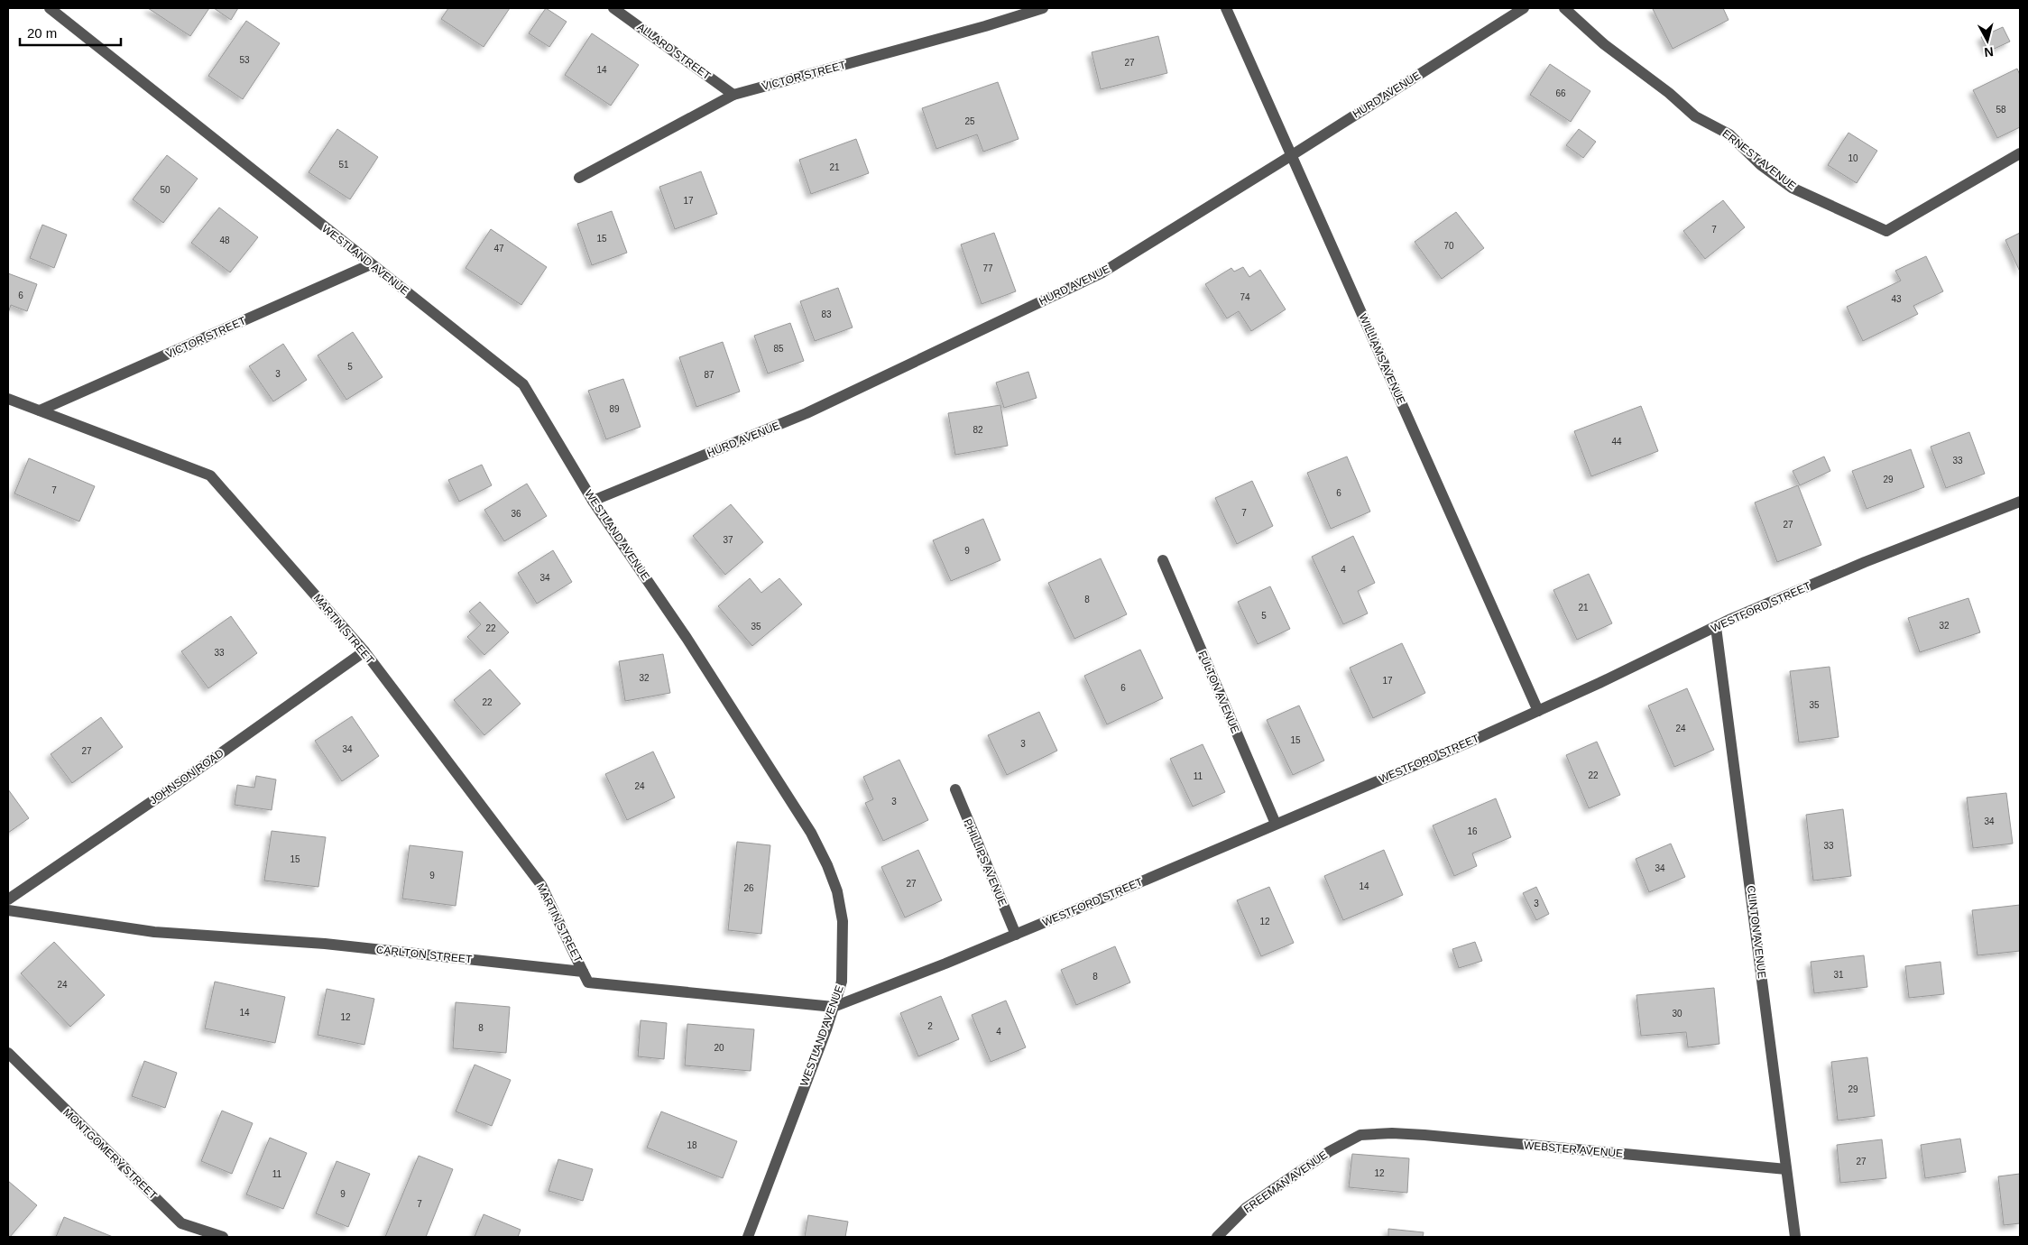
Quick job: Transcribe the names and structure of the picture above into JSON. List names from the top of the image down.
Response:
{
  "streets": {
    "street": [
      "ALLARD STREET",
      "VICTOR STREET",
      "HURD AVENUE",
      "ERNEST AVENUE",
      "WESTLAND AVENUE",
      "WILLIAMS AVENUE",
      "WESTFORD STREET",
      "MARTIN STREET",
      "FULTON AVENUE",
      "JOHNSON ROAD",
      "PHILLIPS AVENUE",
      "CLINTON AVENUE",
      "CARLTON STREET",
      "WEBSTER AVENUE",
      "MONTGOMERY STREET",
      "FREEMAN AVENUE"
    ]
  },
  "crossings": [
    ["ALLARD STREET", "VICTOR STREET"],
    ["VICTOR STREET", "WESTLAND AVENUE"],
    ["VICTOR STREET", "MARTIN STREET"],
    ["HURD AVENUE", "WESTLAND AVENUE"],
    ["HURD AVENUE", "WILLIAMS AVENUE"],
    ["WESTLAND AVENUE", "WESTFORD STREET"],
    ["WILLIAMS AVENUE", "WESTFORD STREET"],
    ["WESTFORD STREET", "FULTON AVENUE"],
    ["WESTFORD STREET", "PHILLIPS AVENUE"],
    ["WESTFORD STREET", "CLINTON AVENUE"],
    ["MARTIN STREET", "JOHNSON ROAD"],
    ["MARTIN STREET", "CARLTON STREET"],
    ["CLINTON AVENUE", "WEBSTER AVENUE"],
    ["WEBSTER AVENUE", "FREEMAN AVENUE"]
  ],
  "house_numbers": [
    "53",
    "27",
    "14",
    "66",
    "58",
    "25",
    "10",
    "51",
    "21",
    "50",
    "17",
    "7",
    "15",
    "48",
    "70",
    "47",
    "77",
    "6",
    "74",
    "43",
    "83",
    "85",
    "5",
    "3",
    "87",
    "89",
    "82",
    "44",
    "33",
    "29",
    "7",
    "6",
    "7",
    "36",
    "27",
    "37",
    "9",
    "4",
    "34",
    "8",
    "21",
    "5",
    "32",
    "35",
    "22",
    "33",
    "32",
    "17",
    "6",
    "22",
    "35",
    "24",
    "15",
    "3",
    "34",
    "27",
    "22",
    "11",
    "24",
    "3",
    "34",
    "16",
    "33",
    "15",
    "34",
    "9",
    "27",
    "14",
    "26",
    "3",
    "12",
    "31",
    "8",
    "24",
    "14",
    "30",
    "12",
    "2",
    "8",
    "4",
    "20",
    "29",
    "18",
    "27",
    "12",
    "11",
    "9",
    "7"
  ],
  "scale_bar": "20 m",
  "north": "bottom"
}
